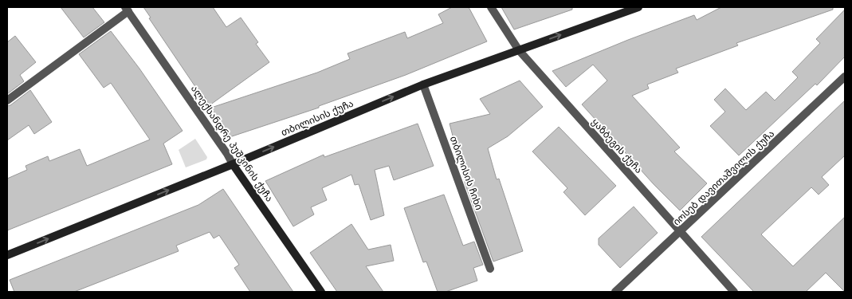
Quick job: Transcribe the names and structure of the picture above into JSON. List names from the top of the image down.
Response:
{
  "streets": {
    "main road": ["თბილისის ქუჩა", "ალექსანდრე პუშკინის ქუჩა"],
    "street": ["ყაზბეგის ქუჩა", "თბილისის ჩიხი", "იოსებ დავითაშვილის ქუჩა"]
  },
  "crossings": [
    ["თბილისის ქუჩა", "ალექსანდრე პუშკინის ქუჩა"],
    ["თბილისის ქუჩა", "ყაზბეგის ქუჩა"],
    ["თბილისის ქუჩა", "თბილისის ჩიხი"],
    ["ყაზბეგის ქუჩა", "იოსებ დავითაშვილის ქუჩა"]
  ],
  "one_way": ["თბილისის ქუჩა"]
}
